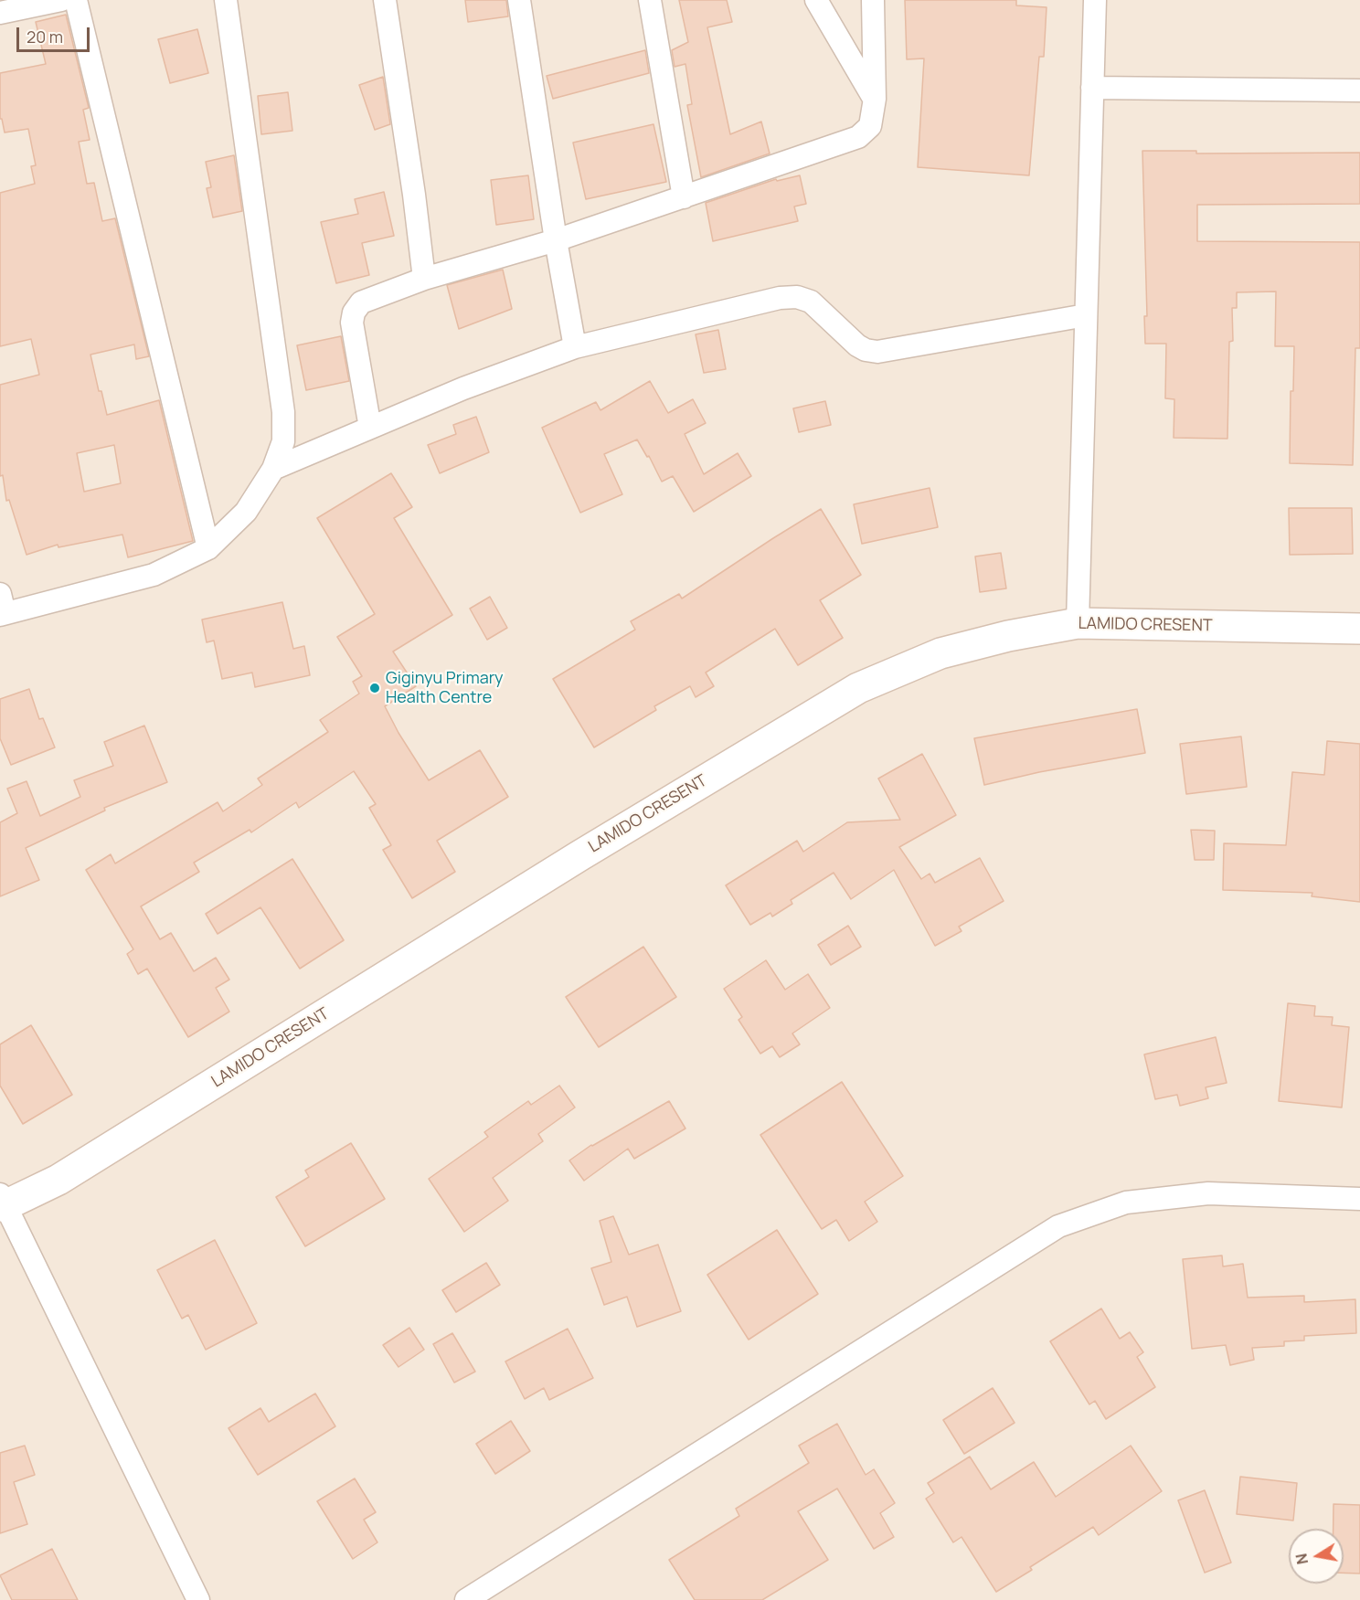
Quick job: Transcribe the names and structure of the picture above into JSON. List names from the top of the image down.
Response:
{
  "streets": {
    "street": ["LAMIDO CRESENT"]
  },
  "places": ["Giginyu Primary Health Centre"],
  "scale_bar": "20 m",
  "north": "left"
}
